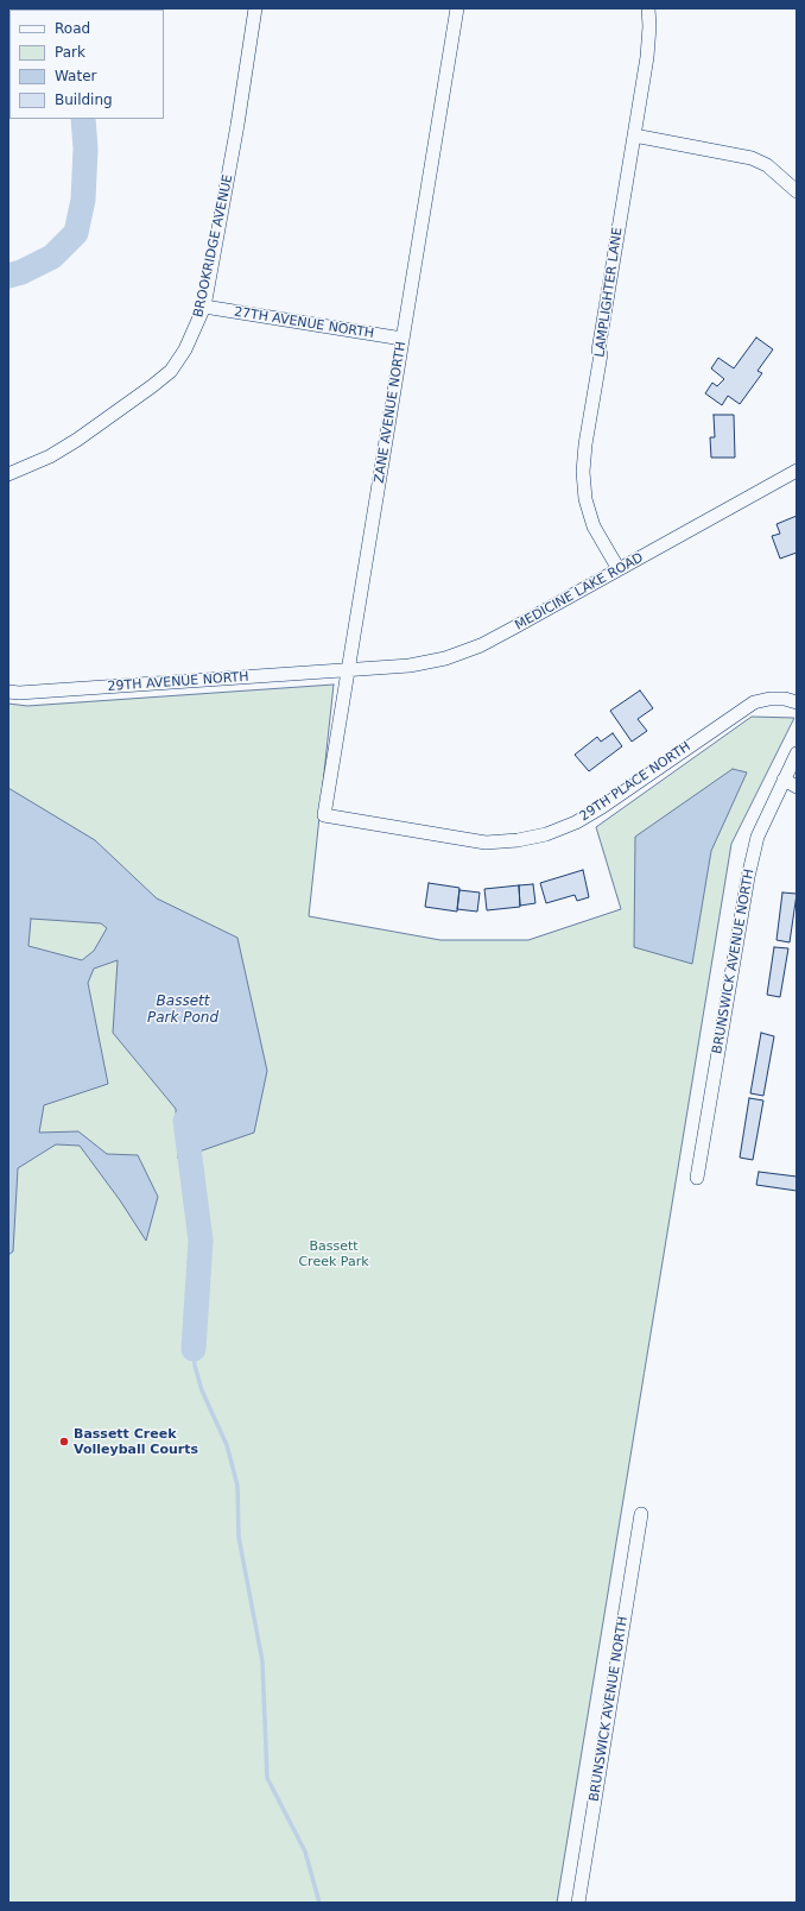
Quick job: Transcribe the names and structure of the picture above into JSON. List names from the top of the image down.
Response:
{
  "streets": {
    "street": [
      "BROOKRIDGE AVENUE",
      "LAMPLIGHTER LANE",
      "27TH AVENUE NORTH",
      "ZANE AVENUE NORTH",
      "MEDICINE LAKE ROAD",
      "29TH AVENUE NORTH",
      "29TH PLACE NORTH",
      "BRUNSWICK AVENUE NORTH"
    ]
  },
  "crossings": [
    ["BROOKRIDGE AVENUE", "27TH AVENUE NORTH"],
    ["LAMPLIGHTER LANE", "MEDICINE LAKE ROAD"],
    ["27TH AVENUE NORTH", "ZANE AVENUE NORTH"],
    ["ZANE AVENUE NORTH", "MEDICINE LAKE ROAD"],
    ["ZANE AVENUE NORTH", "29TH AVENUE NORTH"],
    ["ZANE AVENUE NORTH", "29TH PLACE NORTH"],
    ["MEDICINE LAKE ROAD", "29TH AVENUE NORTH"]
  ],
  "water": ["Bassett Park Pond"],
  "parks": ["Bassett Creek Park"],
  "places": ["Bassett Creek Volleyball Courts"],
  "legend": [
    "Road",
    "Park",
    "Water",
    "Building"
  ]
}
